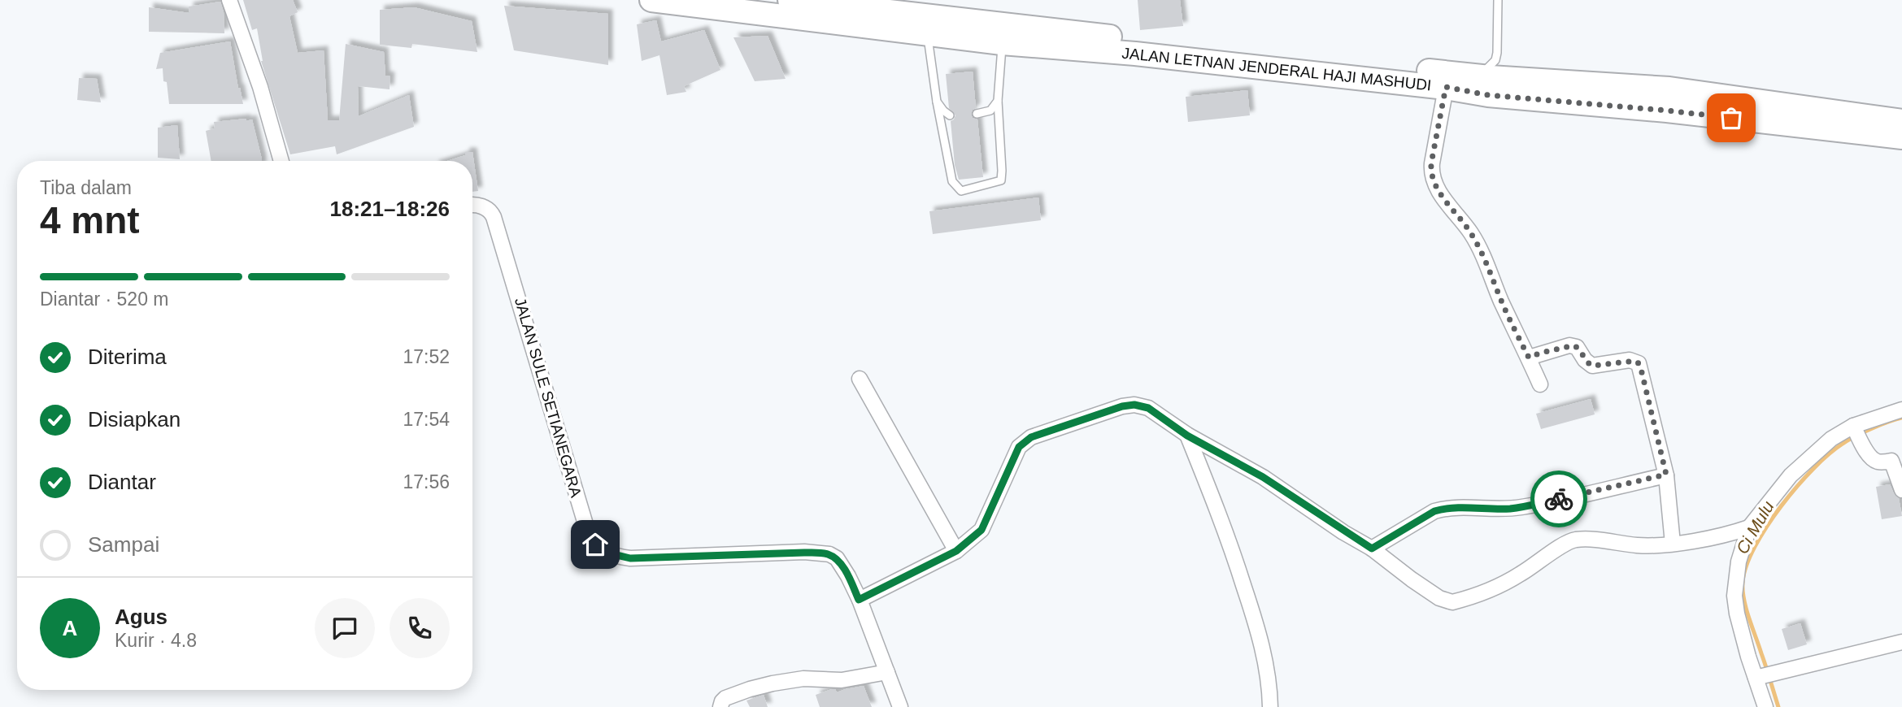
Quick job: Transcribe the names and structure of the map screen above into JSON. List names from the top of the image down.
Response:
{
  "streets": {
    "main road": ["JALAN LETNAN JENDERAL HAJI MASHUDI"],
    "street": ["JALAN SULE SETIANEGARA"]
  },
  "water": ["Ci Mulu"],
  "page": {
    "heading": ["4 mnt", "Tiba dalam", "18:21–18:26"],
    "panel": ["Agus", "Kurir · 4.8"],
    "bar": "Diantar · 520 m",
    "list": [
      ["Diterima", "17:52"],
      ["Disiapkan", "17:54"],
      ["Diantar", "17:56"],
      "Sampai"
    ],
    "round": "A"
  }
}
